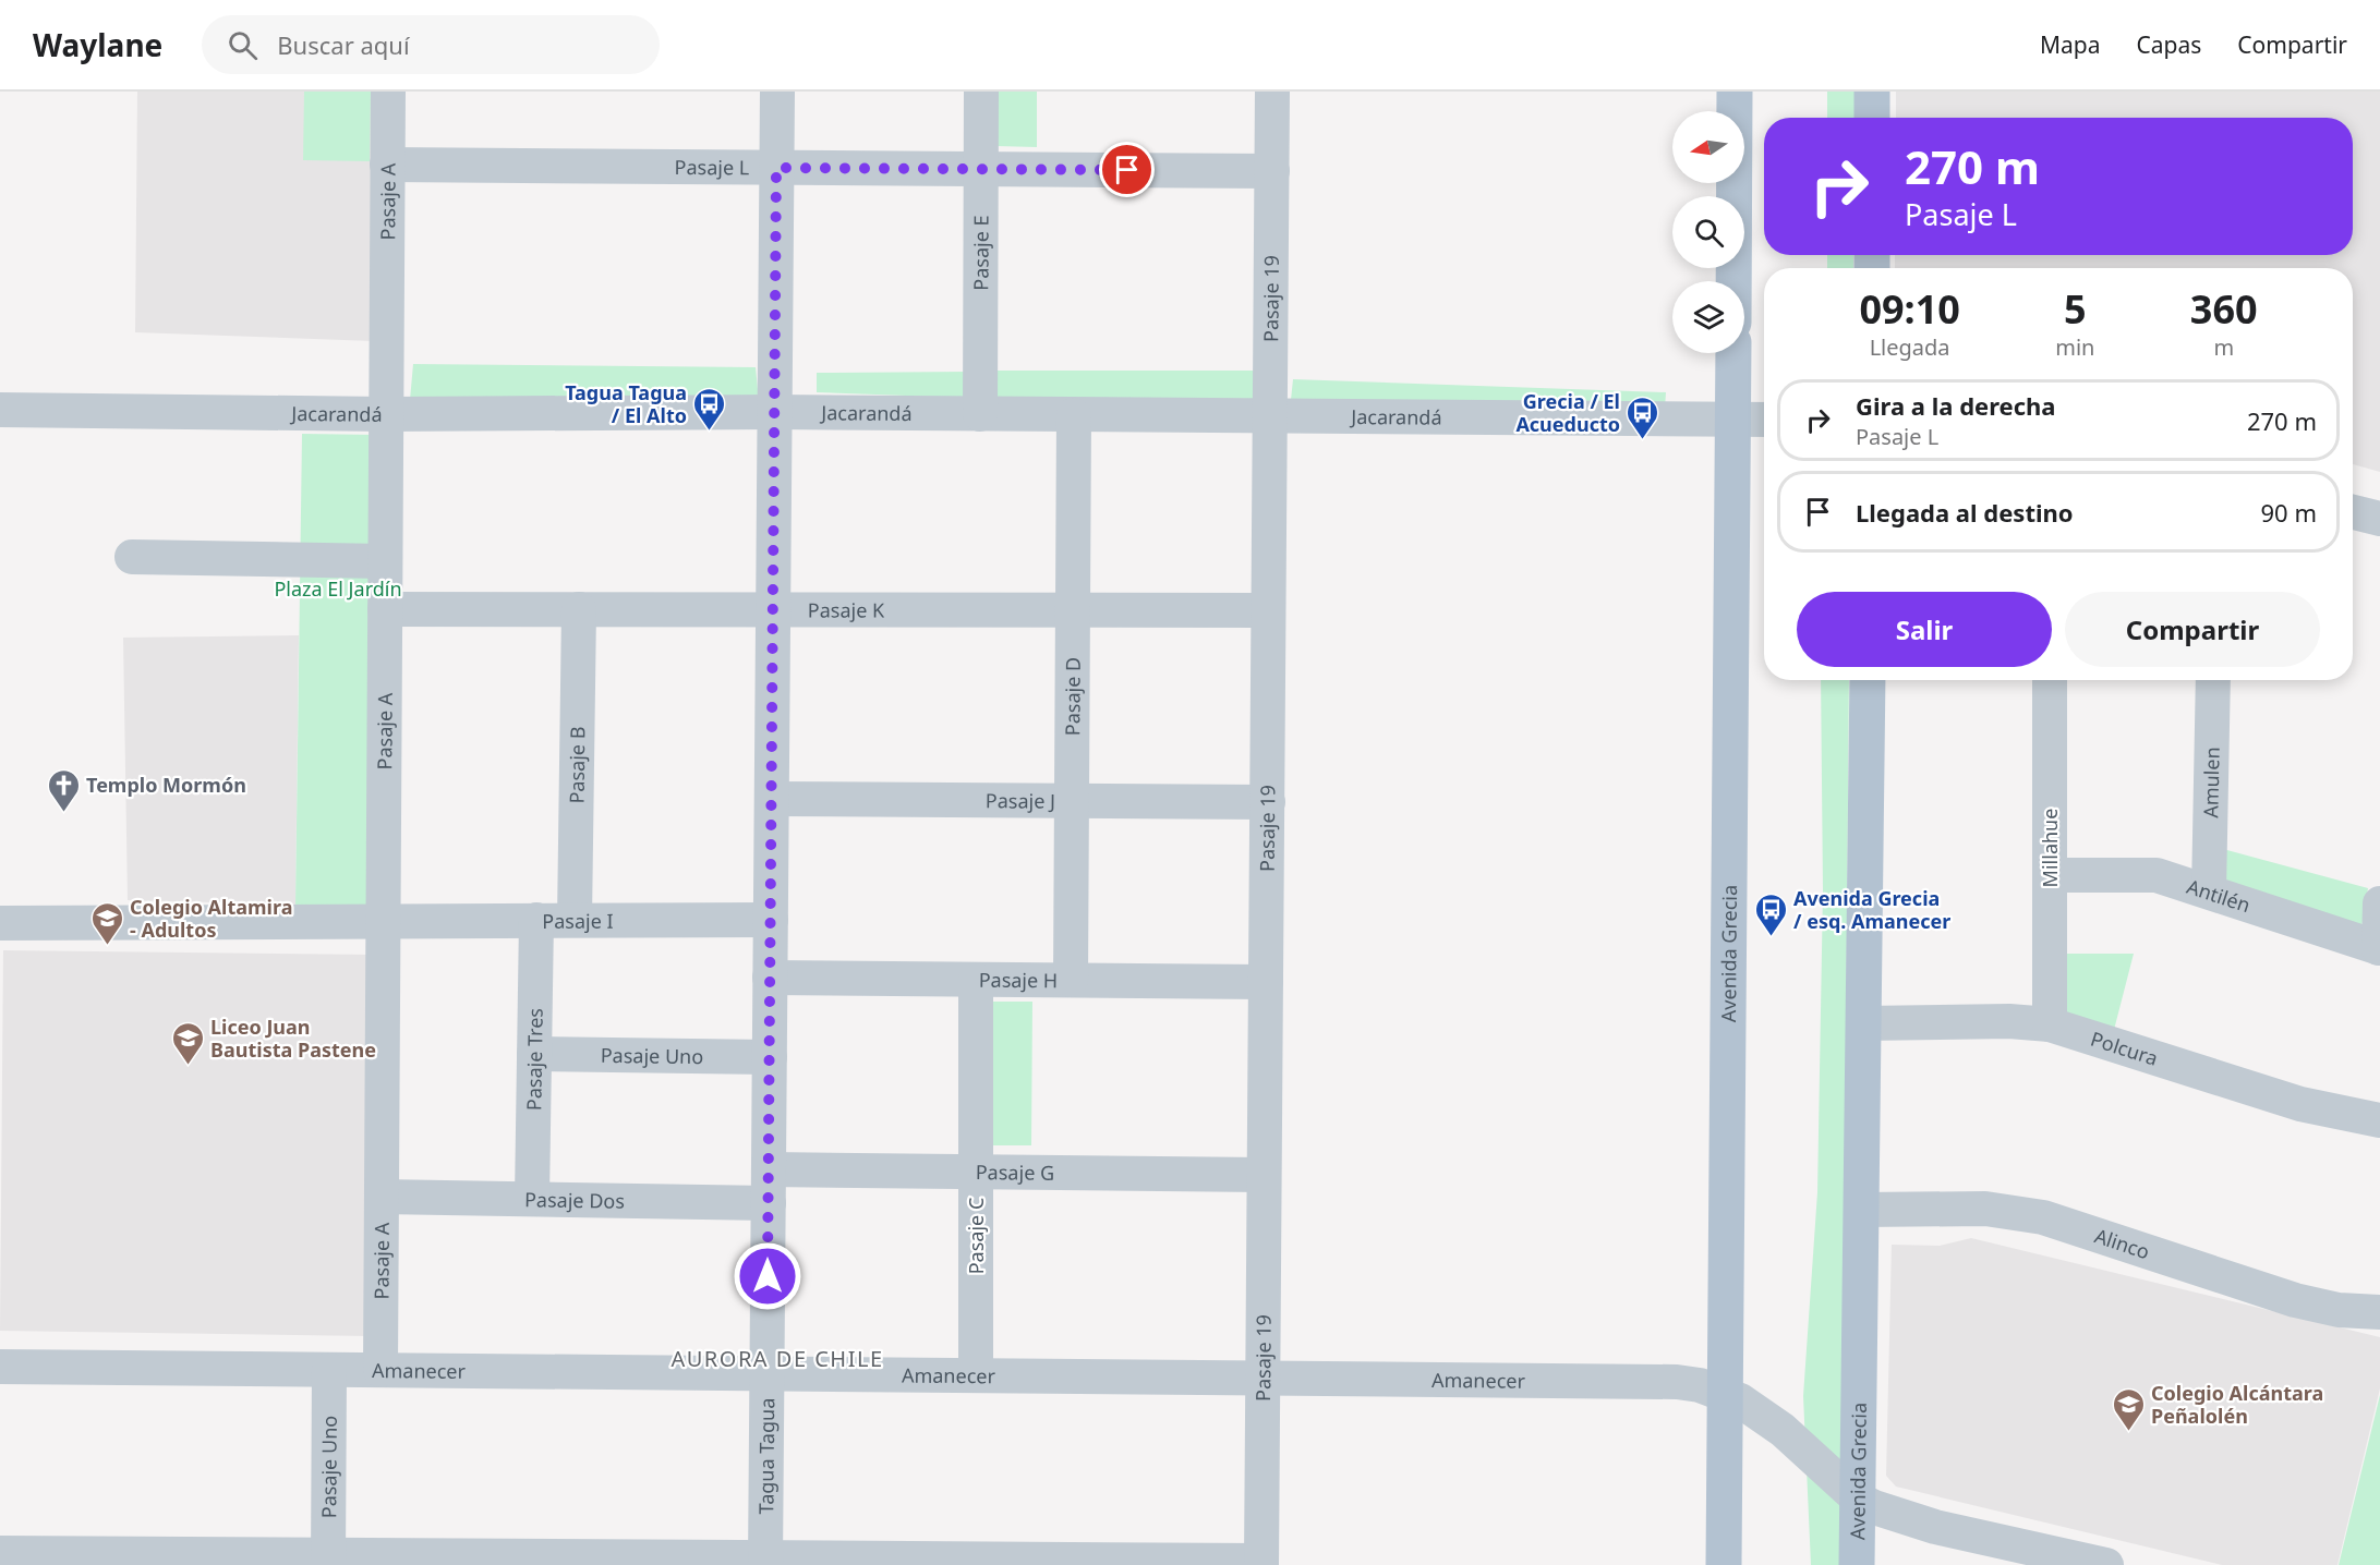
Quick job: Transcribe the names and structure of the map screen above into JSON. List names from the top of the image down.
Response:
{
  "streets": {
    "main road": ["Avenida Grecia"],
    "street": [
      "Pasaje L",
      "Pasaje A",
      "Pasaje E",
      "Pasaje 19",
      "Jacarandá",
      "Pasaje K",
      "Pasaje D",
      "Pasaje B",
      "Amulen",
      "Pasaje J",
      "Millahue",
      "Antilén",
      "Pasaje I",
      "Pasaje H",
      "Polcura",
      "Pasaje Uno",
      "Pasaje Tres",
      "Pasaje G",
      "Pasaje Dos",
      "Pasaje C",
      "Alinco",
      "Amanecer",
      "Tagua Tagua"
    ]
  },
  "crossings": [
    ["Pasaje L", "Pasaje A"],
    ["Pasaje L", "Pasaje E"],
    ["Pasaje L", "Pasaje 19"],
    ["Pasaje L", "Tagua Tagua"],
    ["Pasaje A", "Jacarandá"],
    ["Pasaje A", "Pasaje K"],
    ["Pasaje A", "Pasaje I"],
    ["Pasaje A", "Pasaje Dos"],
    ["Pasaje A", "Amanecer"],
    ["Pasaje E", "Jacarandá"],
    ["Pasaje 19", "Jacarandá"],
    ["Pasaje 19", "Pasaje K"],
    ["Pasaje 19", "Pasaje J"],
    ["Pasaje 19", "Pasaje H"],
    ["Pasaje 19", "Pasaje G"],
    ["Pasaje 19", "Amanecer"],
    ["Jacarandá", "Pasaje D"],
    ["Jacarandá", "Avenida Grecia"],
    ["Jacarandá", "Tagua Tagua"],
    ["Pasaje K", "Pasaje D"],
    ["Pasaje K", "Pasaje B"],
    ["Pasaje K", "Tagua Tagua"],
    ["Pasaje D", "Pasaje J"],
    ["Pasaje D", "Pasaje H"],
    ["Pasaje B", "Pasaje I"],
    ["Amulen", "Antilén"],
    ["Pasaje J", "Tagua Tagua"],
    ["Millahue", "Antilén"],
    ["Millahue", "Polcura"],
    ["Pasaje I", "Pasaje Tres"],
    ["Pasaje I", "Tagua Tagua"],
    ["Avenida Grecia", "Polcura"],
    ["Avenida Grecia", "Alinco"],
    ["Avenida Grecia", "Amanecer"],
    ["Pasaje H", "Pasaje C"],
    ["Pasaje H", "Tagua Tagua"],
    ["Pasaje Uno", "Pasaje Tres"],
    ["Pasaje Uno", "Amanecer"],
    ["Pasaje Uno", "Tagua Tagua"],
    ["Pasaje Tres", "Pasaje Dos"],
    ["Pasaje G", "Pasaje C"],
    ["Pasaje G", "Tagua Tagua"],
    ["Pasaje Dos", "Tagua Tagua"],
    ["Pasaje C", "Amanecer"],
    ["Amanecer", "Tagua Tagua"]
  ],
  "districts": ["AURORA DE CHILE"],
  "parks": ["Plaza El Jardín"],
  "places": {
    "bus stop": ["Tagua Tagua / El Alto", "Grecia / El Acueducto", "Avenida Grecia / esq. Amanecer"],
    "church": ["Templo Mormón"],
    "school or university": ["Colegio Altamira - Adultos", "Liceo Juan Bautista Pastene", "Colegio Alcántara Peñalolén"]
  },
  "north": "left",
  "page": {
    "header": "Waylane",
    "search": "Buscar aquí",
    "nav": ["Mapa", "Capas", "Compartir"],
    "turn": ["270 m", "Pasaje L"],
    "eta": [
      "09:10",
      "Llegada",
      "5",
      "min",
      "360",
      "m"
    ],
    "list": [
      {
        "name": "Gira a la derecha",
        "note": "Pasaje L",
        "value": "270 m"
      },
      {
        "name": "Llegada al destino",
        "value": "90 m"
      }
    ],
    "buttons": ["Salir", "Compartir"]
  }
}
